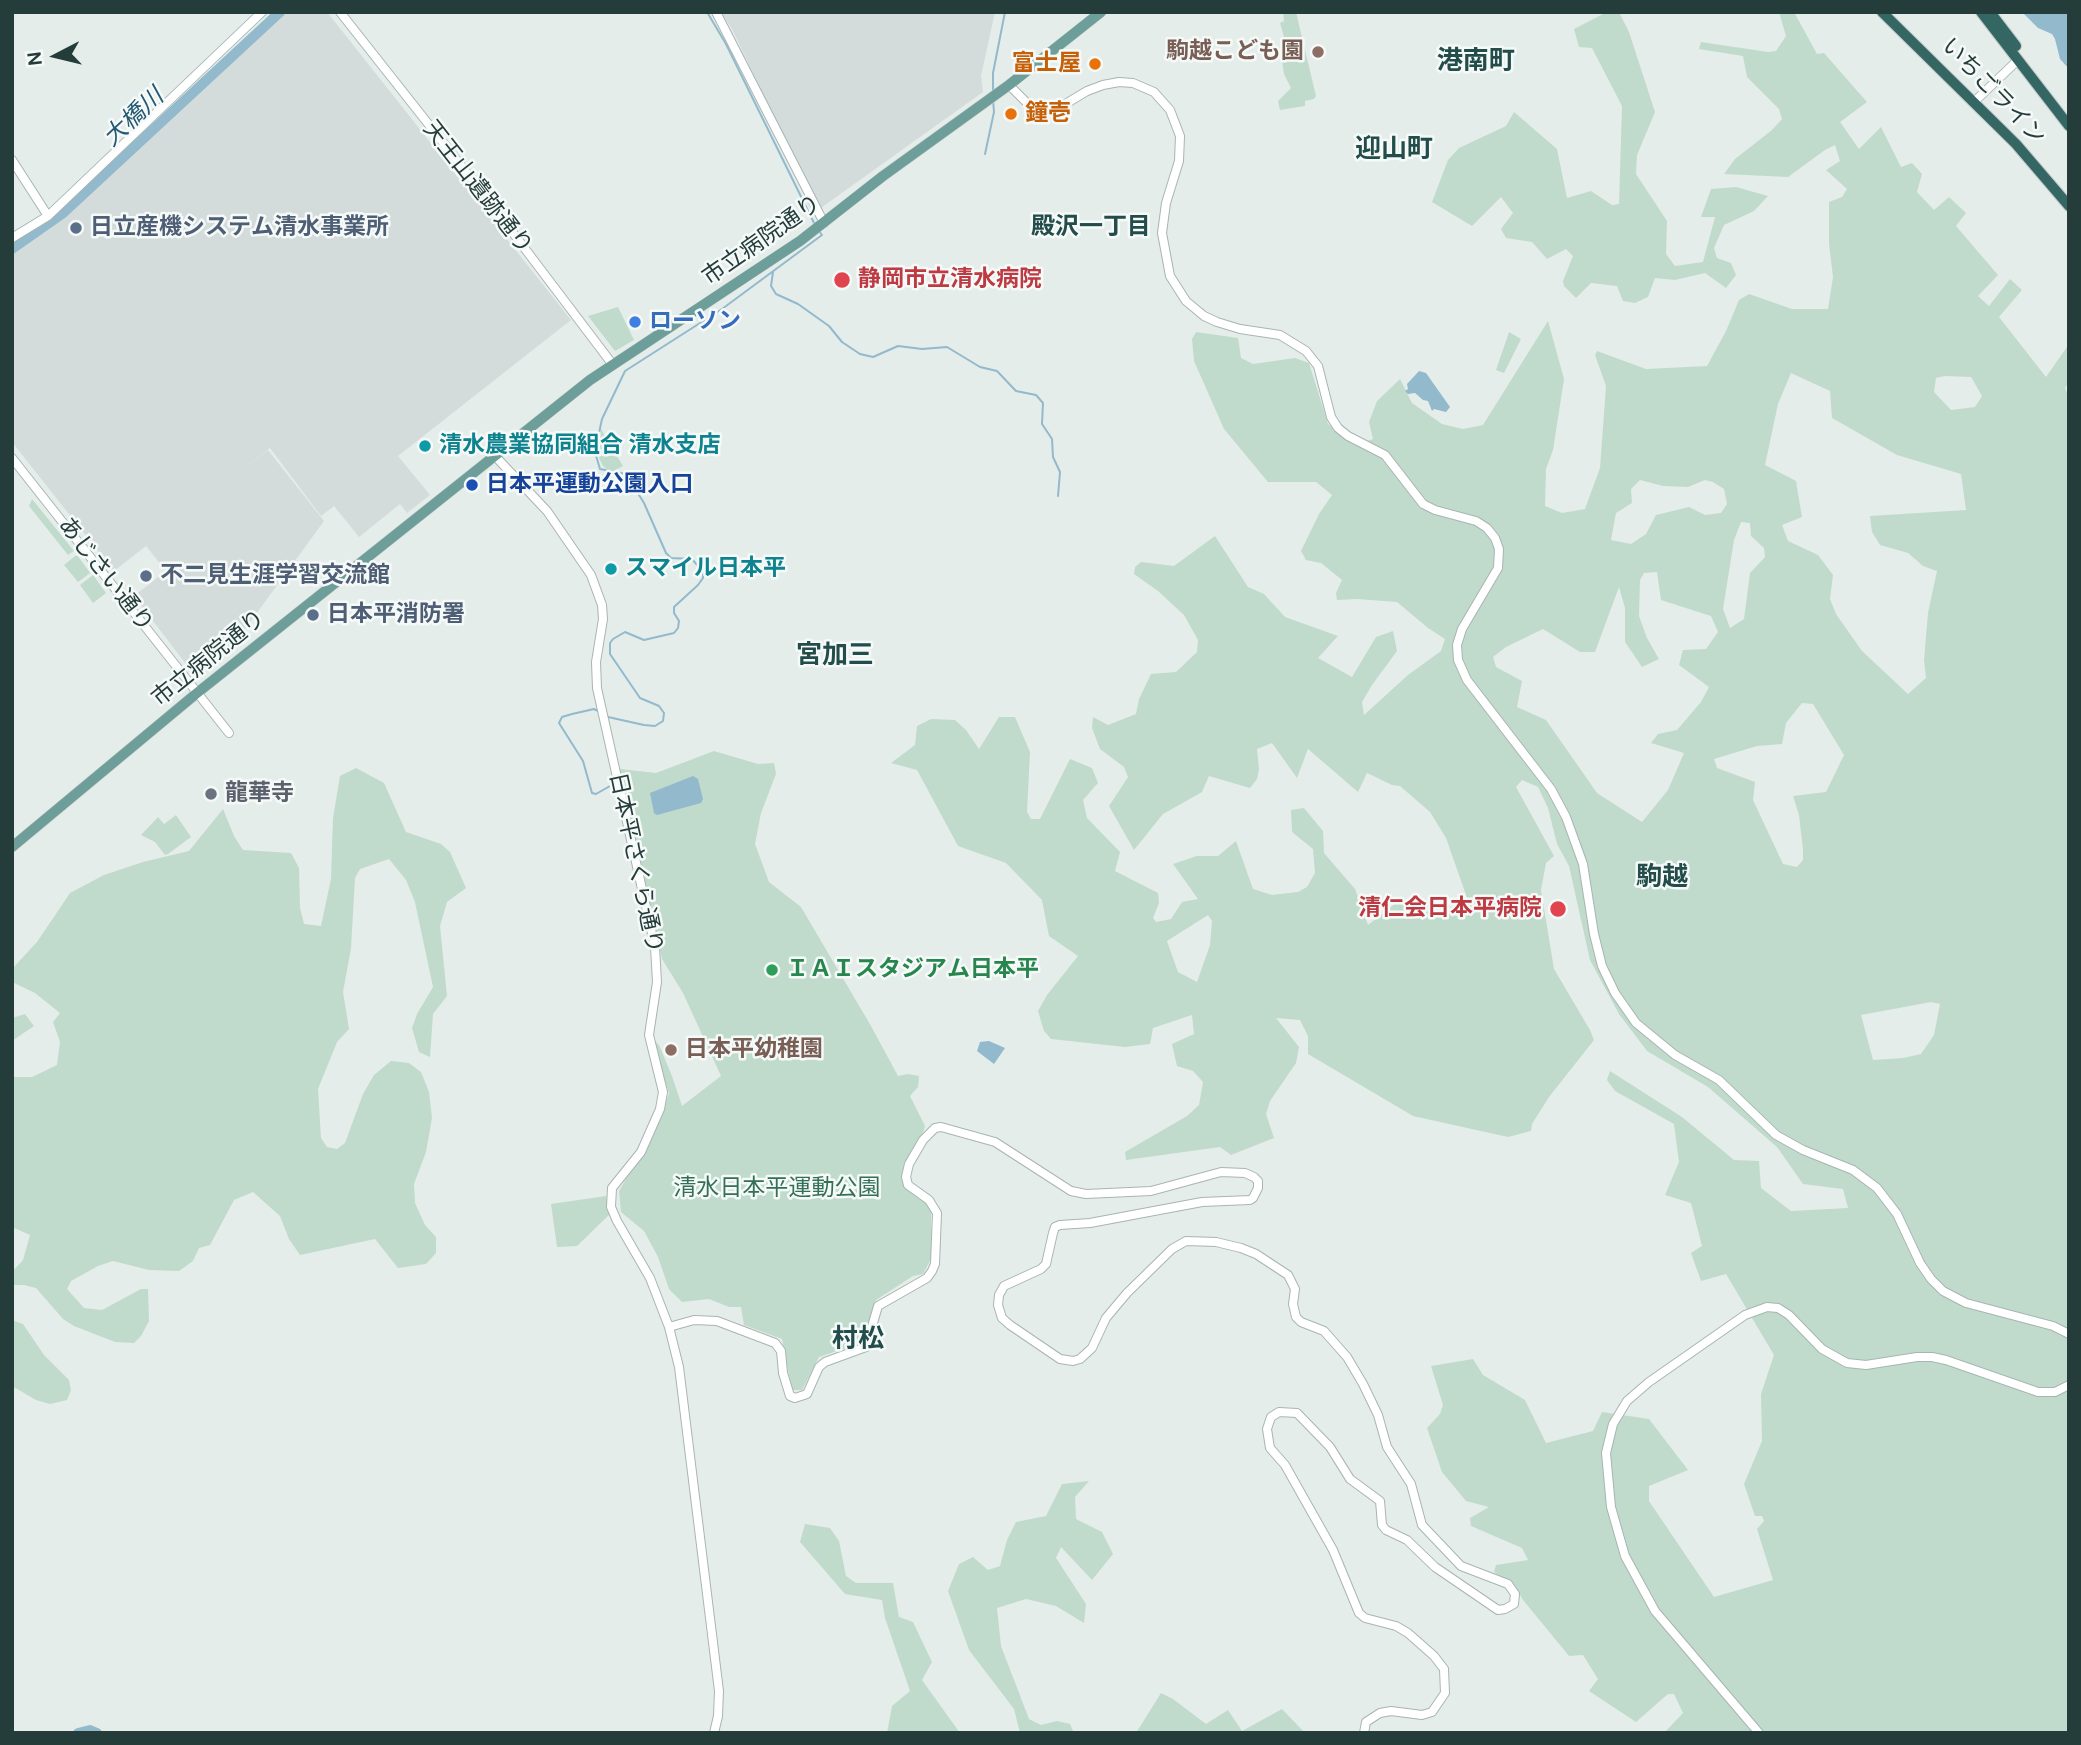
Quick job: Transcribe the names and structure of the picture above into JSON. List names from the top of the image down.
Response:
{
  "streets": {
    "highway": ["いちごライン"],
    "main road": ["市立病院通り"],
    "street": ["天王山遺跡通り", "あじさい通り", "日本平さくら通り"]
  },
  "crossings": [
    ["天王山遺跡通り", "市立病院通り"],
    ["市立病院通り", "あじさい通り"],
    ["市立病院通り", "日本平さくら通り"]
  ],
  "districts": [
    "港南町",
    "迎山町",
    "殿沢一丁目",
    "宮加三",
    "駒越",
    "村松"
  ],
  "water": ["大橋川"],
  "parks": ["清水日本平運動公園"],
  "places": [
    "駒越こども園",
    "富士屋",
    "鐘壱",
    "日立産機システム清水事業所",
    "静岡市立清水病院",
    "ローソン",
    "清水農業協同組合 清水支店",
    "日本平運動公園入口",
    "スマイル日本平",
    "不二見生涯学習交流館",
    "日本平消防署",
    "龍華寺",
    "清仁会日本平病院",
    "ＩＡＩスタジアム日本平",
    "日本平幼稚園"
  ],
  "north": "left"
}
